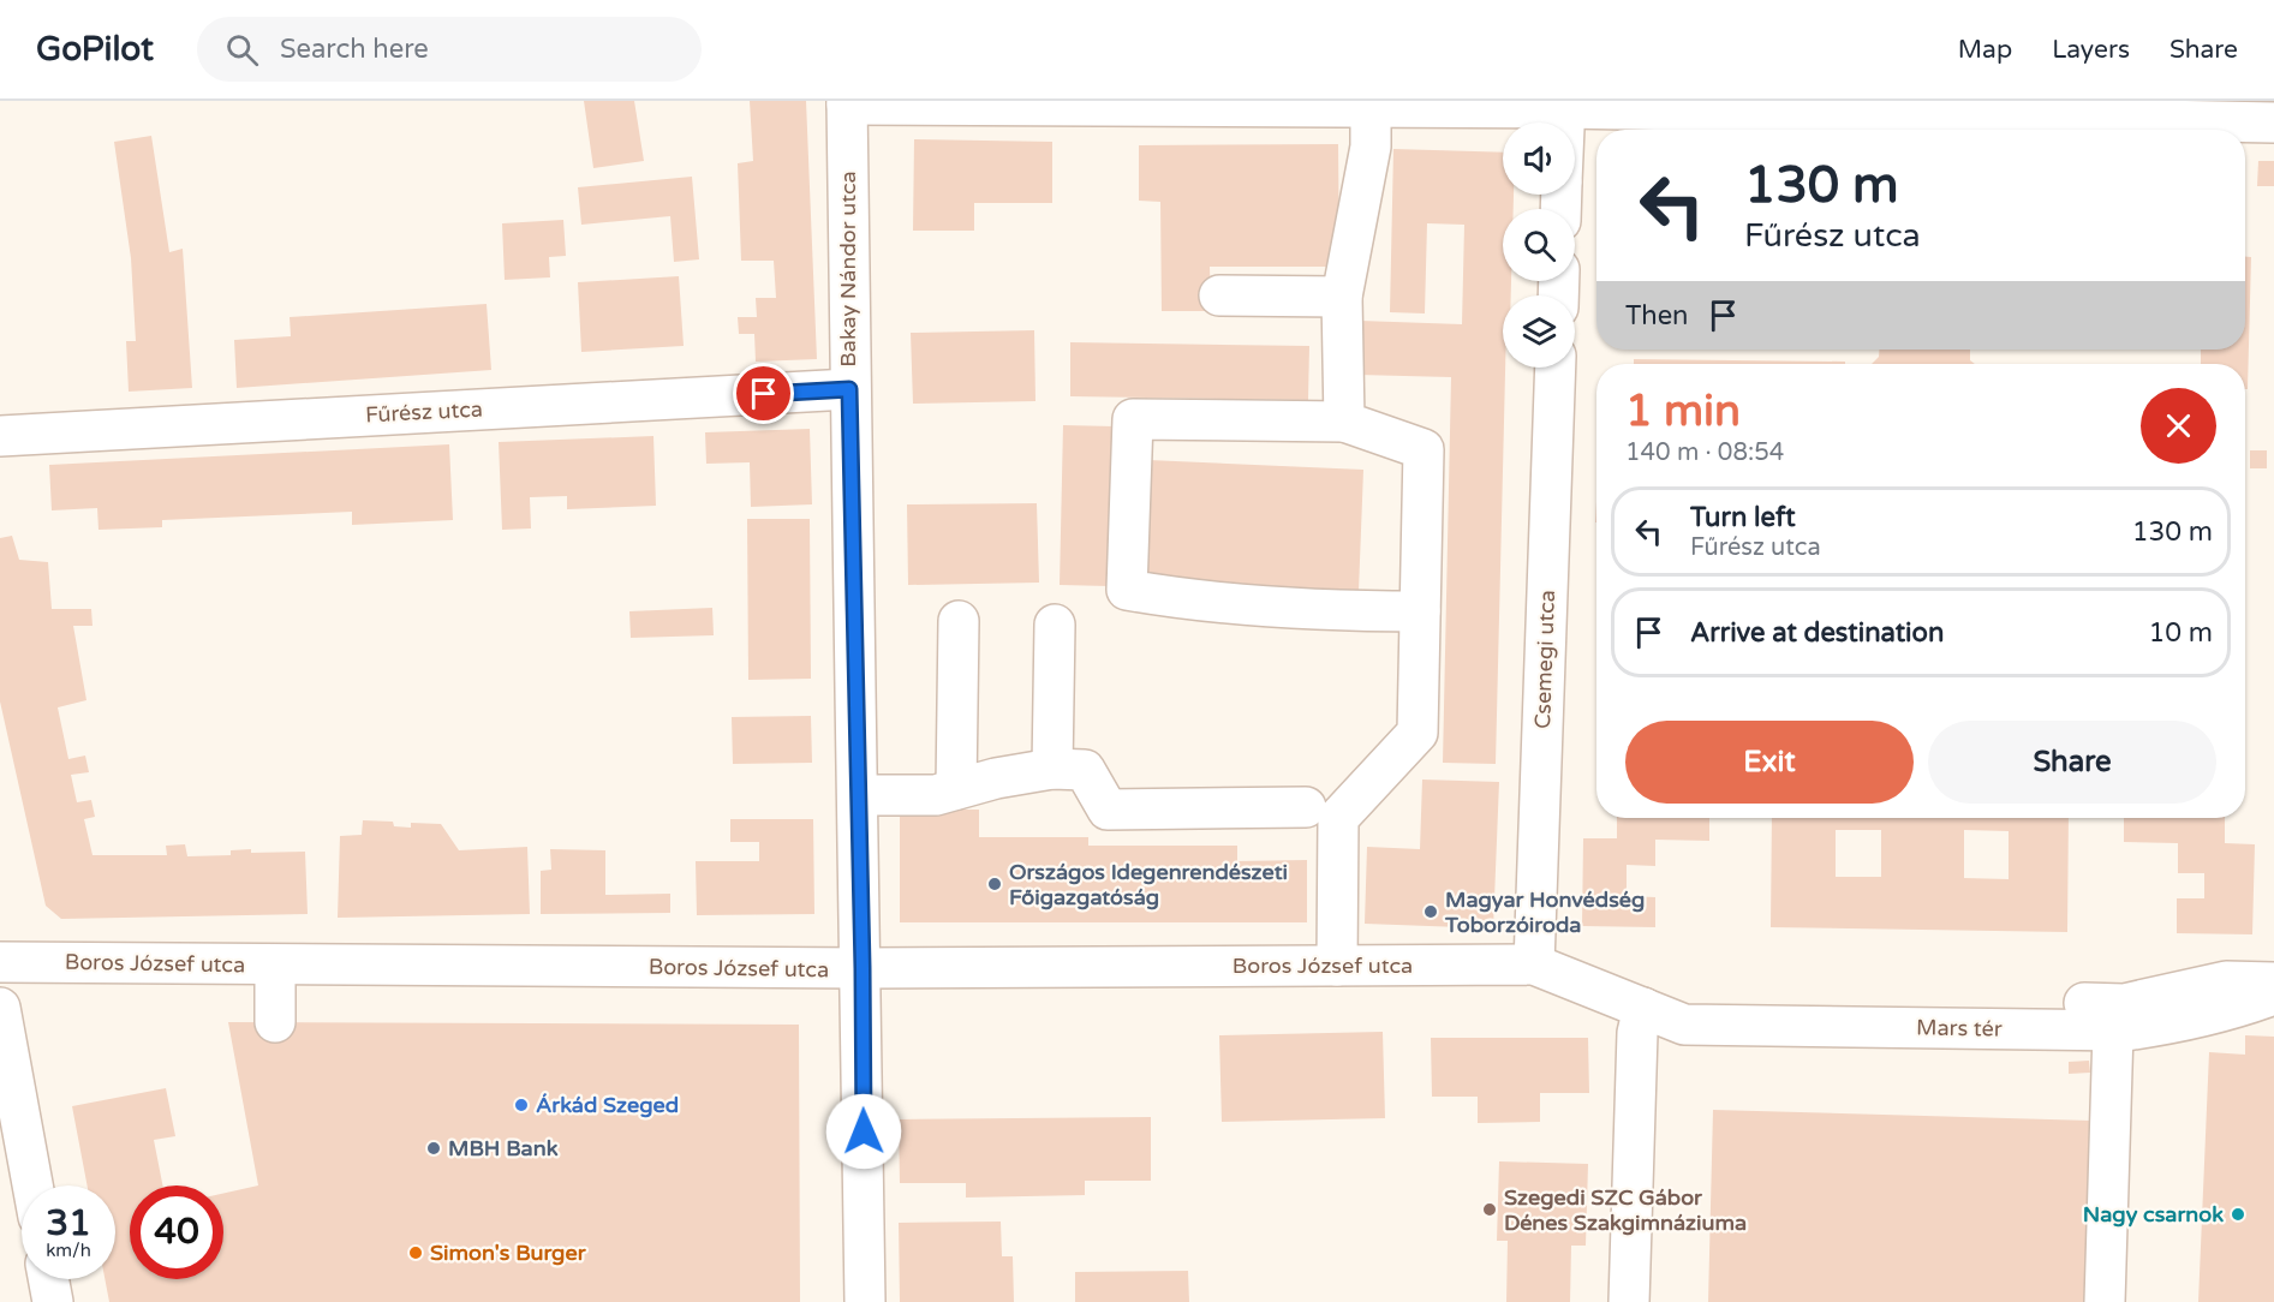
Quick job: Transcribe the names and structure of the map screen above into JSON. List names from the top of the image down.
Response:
{
  "streets": {
    "street": [
      "Bakay Nándor utca",
      "Fűrész utca",
      "Csemegi utca",
      "Boros József utca",
      "Mars tér"
    ]
  },
  "crossings": [
    ["Bakay Nándor utca", "Fűrész utca"],
    ["Bakay Nándor utca", "Boros József utca"],
    ["Csemegi utca", "Boros József utca"],
    ["Boros József utca", "Mars tér"]
  ],
  "places": [
    "Országos Idegenrendészeti Főigazgatóság",
    "Magyar Honvédség Toborzóiroda",
    "Árkád Szeged",
    "MBH Bank",
    "Szegedi SZC Gábor Dénes Szakgimnáziuma",
    "Nagy csarnok",
    "Simon's Burger"
  ],
  "page": {
    "header": "GoPilot",
    "search": "Search here",
    "nav": ["Map", "Layers", "Share"],
    "turn": ["130 m", "Fűrész utca"],
    "then": "Then",
    "heading": ["1 min", "140 m · 08:54"],
    "list": [
      {
        "name": "Turn left",
        "note": "Fűrész utca",
        "value": "130 m"
      },
      {
        "name": "Arrive at destination",
        "value": "10 m"
      }
    ],
    "buttons": ["Exit", "Share"],
    "speed": "31 km/h",
    "limit": "40"
  }
}
